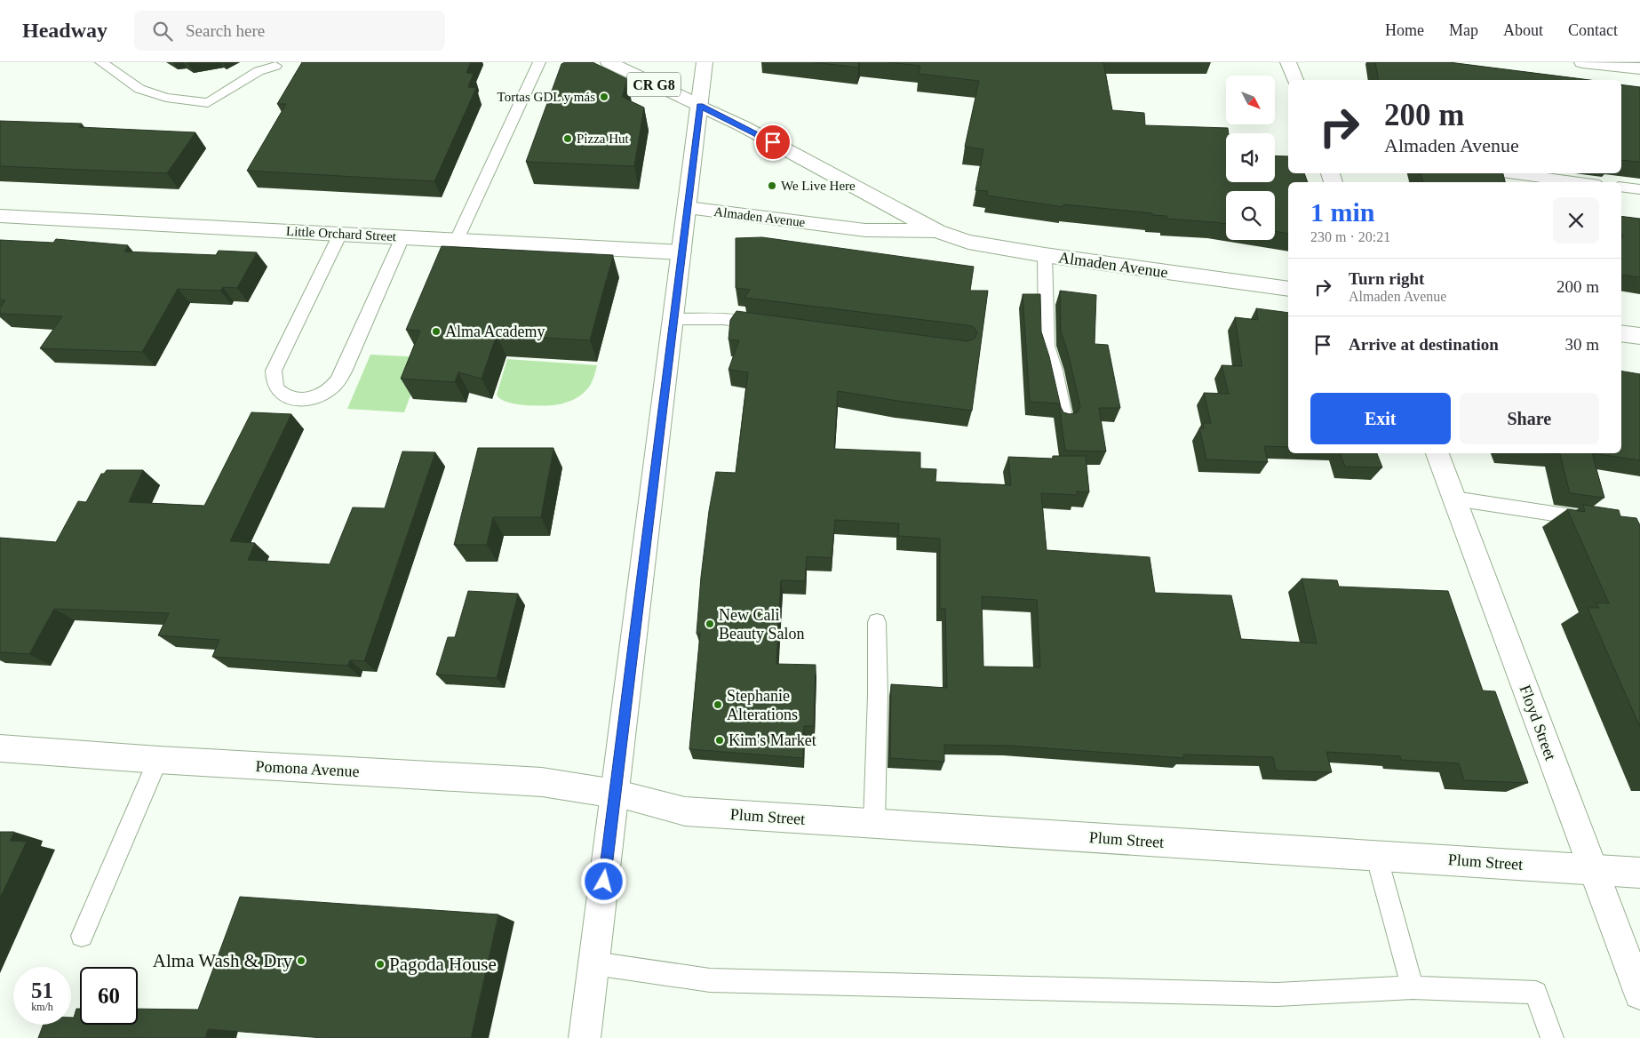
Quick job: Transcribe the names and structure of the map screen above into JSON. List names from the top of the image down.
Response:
{
  "streets": {
    "street": [
      "CR G8",
      "Almaden Avenue",
      "Little Orchard Street",
      "Floyd Street",
      "Pomona Avenue",
      "Plum Street"
    ]
  },
  "crossings": [
    ["CR G8", "Almaden Avenue"],
    ["CR G8", "Little Orchard Street"],
    ["CR G8", "Pomona Avenue"],
    ["CR G8", "Plum Street"],
    ["Floyd Street", "Plum Street"],
    ["Pomona Avenue", "Plum Street"]
  ],
  "places": [
    "Tortas GDL y más",
    "Pizza Hut",
    "We Live Here",
    "Alma Academy",
    "New Cali Beauty Salon",
    "Stephanie Alterations",
    "Kim's Market",
    "Alma Wash & Dry",
    "Pagoda House"
  ],
  "north": "bottom right",
  "page": {
    "header": "Headway",
    "search": "Search here",
    "nav": [
      "Home",
      "Map",
      "About",
      "Contact"
    ],
    "turn": ["200 m", "Almaden Avenue"],
    "heading": ["1 min", "230 m · 20:21"],
    "list": [
      {
        "name": "Turn right",
        "note": "Almaden Avenue",
        "value": "200 m"
      },
      {
        "name": "Arrive at destination",
        "value": "30 m"
      }
    ],
    "buttons": ["Exit", "Share"],
    "speed": "51 km/h",
    "limit": "60"
  }
}
